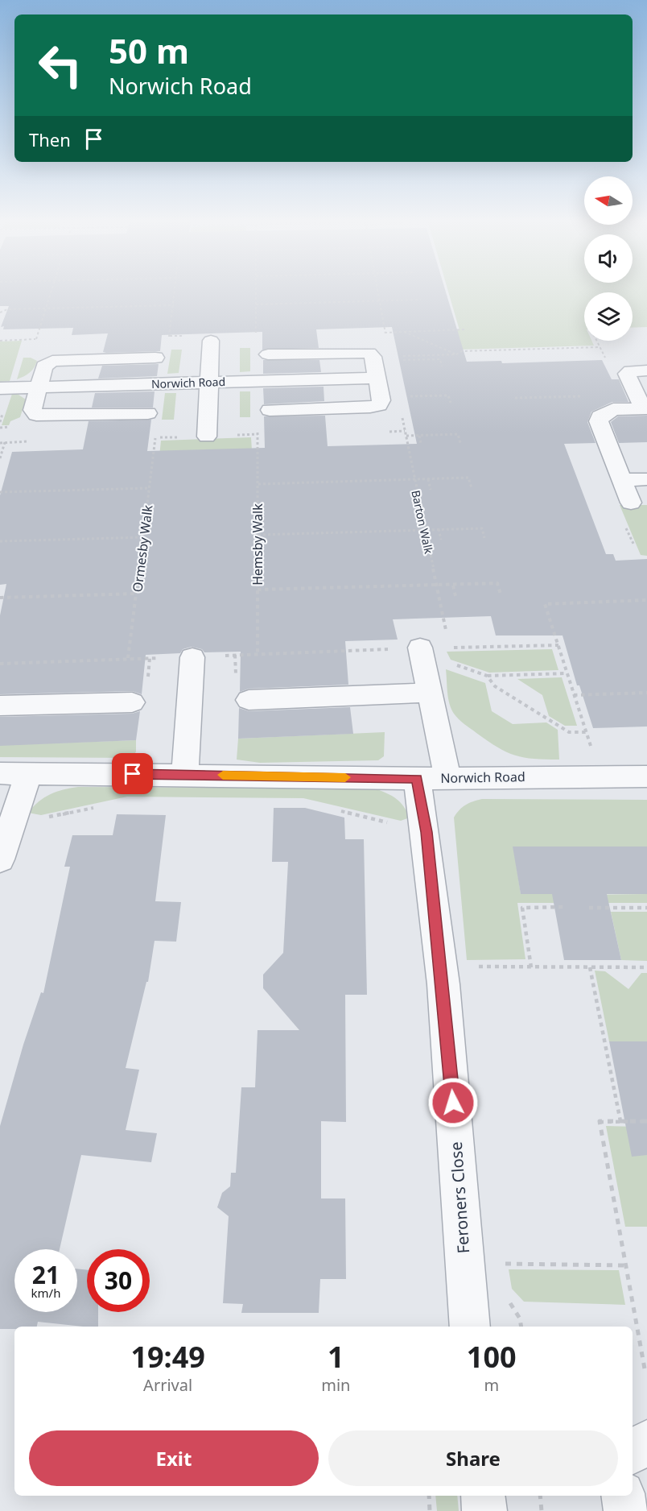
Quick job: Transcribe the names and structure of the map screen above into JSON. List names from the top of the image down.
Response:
{
  "streets": {
    "street": ["Norwich Road", "Feroners Close"],
    "path": ["Barton Walk", "Hemsby Walk", "Ormesby Walk"]
  },
  "crossings": [
    ["Norwich Road", "Feroners Close"]
  ],
  "north": "left",
  "page": {
    "turn": ["50 m", "Norwich Road"],
    "then": "Then",
    "speed": "21 km/h",
    "limit": "30",
    "eta": [
      "19:49",
      "Arrival",
      "1",
      "min",
      "100",
      "m"
    ],
    "buttons": ["Exit", "Share"]
  }
}
